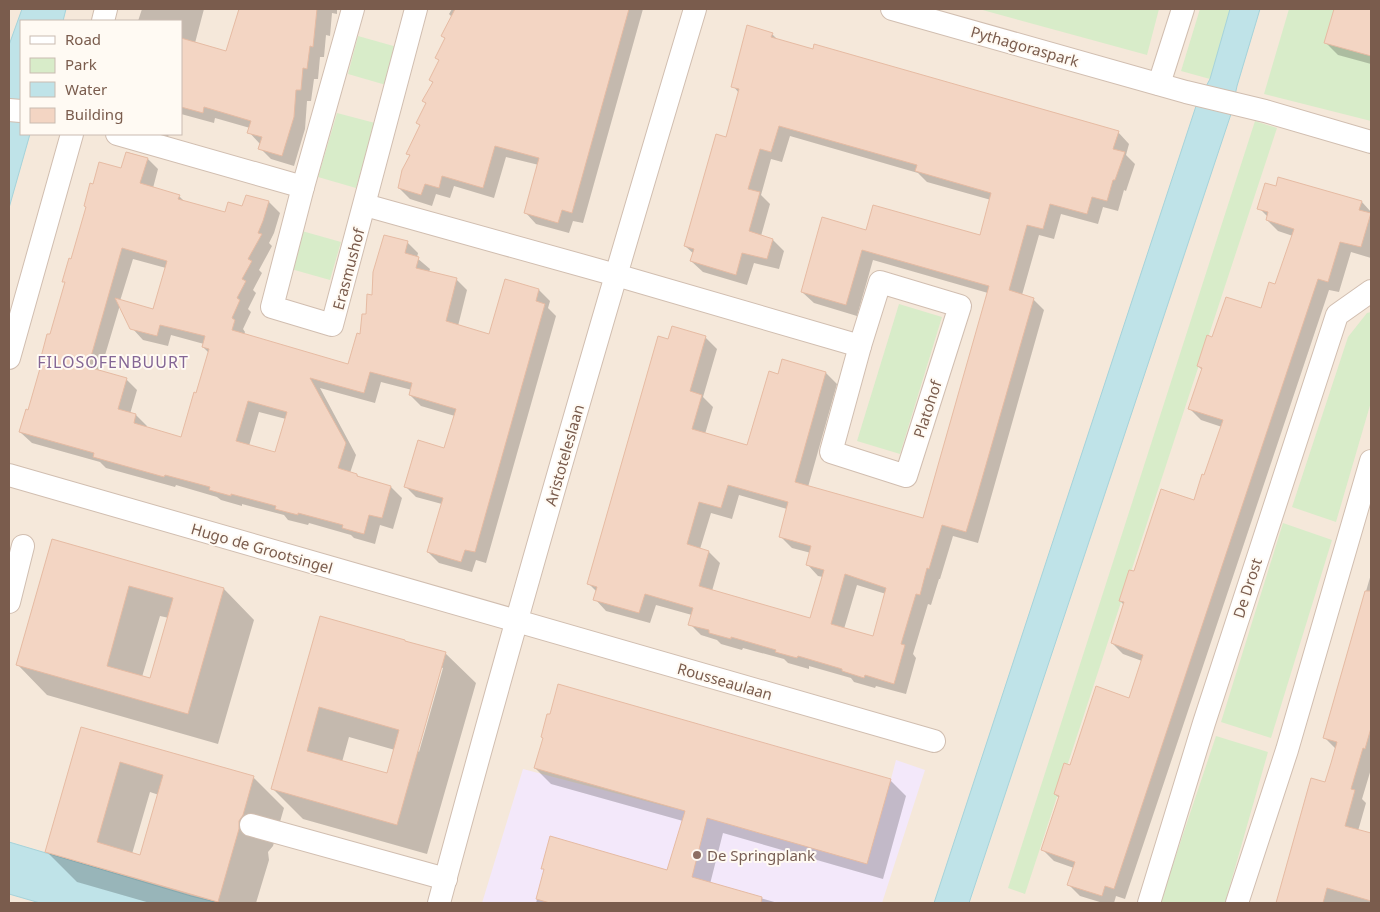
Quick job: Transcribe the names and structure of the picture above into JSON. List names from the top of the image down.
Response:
{
  "streets": {
    "street": [
      "Pythagoraspark",
      "Erasmushof",
      "Platohof",
      "Aristoteleslaan",
      "Hugo de Grootsingel",
      "De Drost",
      "Rousseaulaan"
    ]
  },
  "crossings": [
    ["Aristoteleslaan", "Hugo de Grootsingel"],
    ["Aristoteleslaan", "Rousseaulaan"],
    ["Hugo de Grootsingel", "Rousseaulaan"]
  ],
  "districts": ["FILOSOFENBUURT"],
  "places": ["De Springplank"],
  "legend": [
    "Road",
    "Park",
    "Water",
    "Building"
  ]
}
